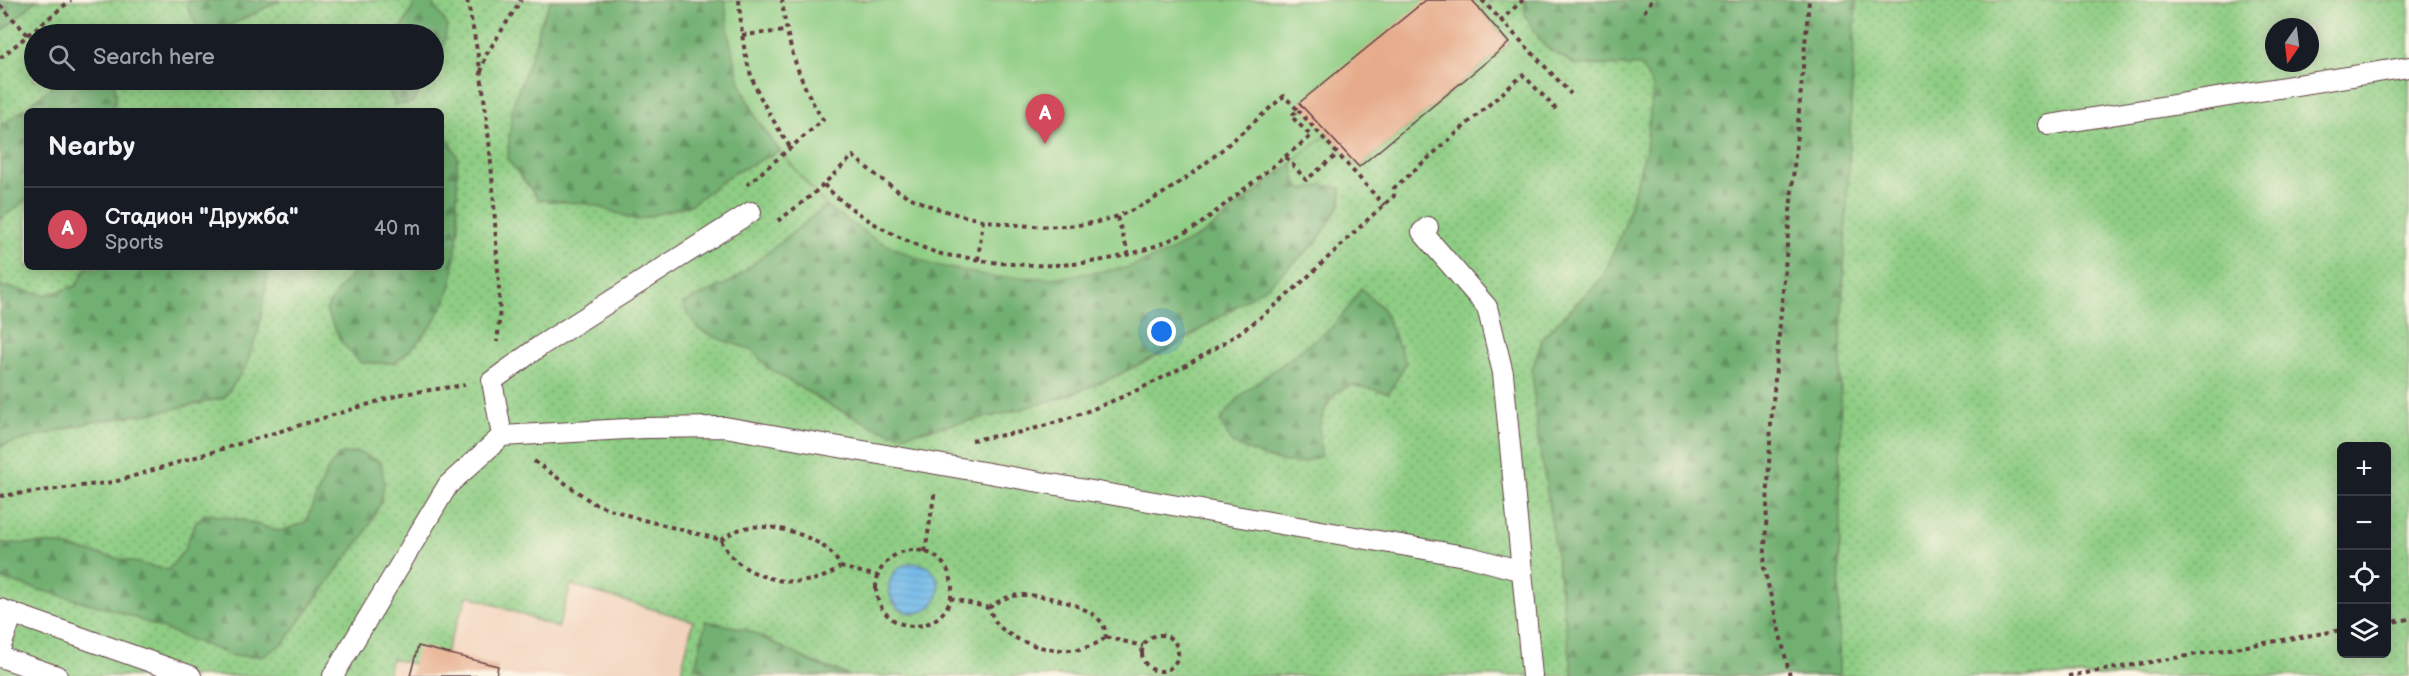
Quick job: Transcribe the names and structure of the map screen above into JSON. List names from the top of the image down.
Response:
{
  "north": "bottom",
  "page": {
    "search": "Search here",
    "pins": "A",
    "heading": "Nearby",
    "list": [
      {
        "mark": "A",
        "name": "Стадион \"Дружба\"",
        "note": "Sports",
        "value": "40 m"
      }
    ],
    "map_buttons": ["+", "−"]
  }
}
